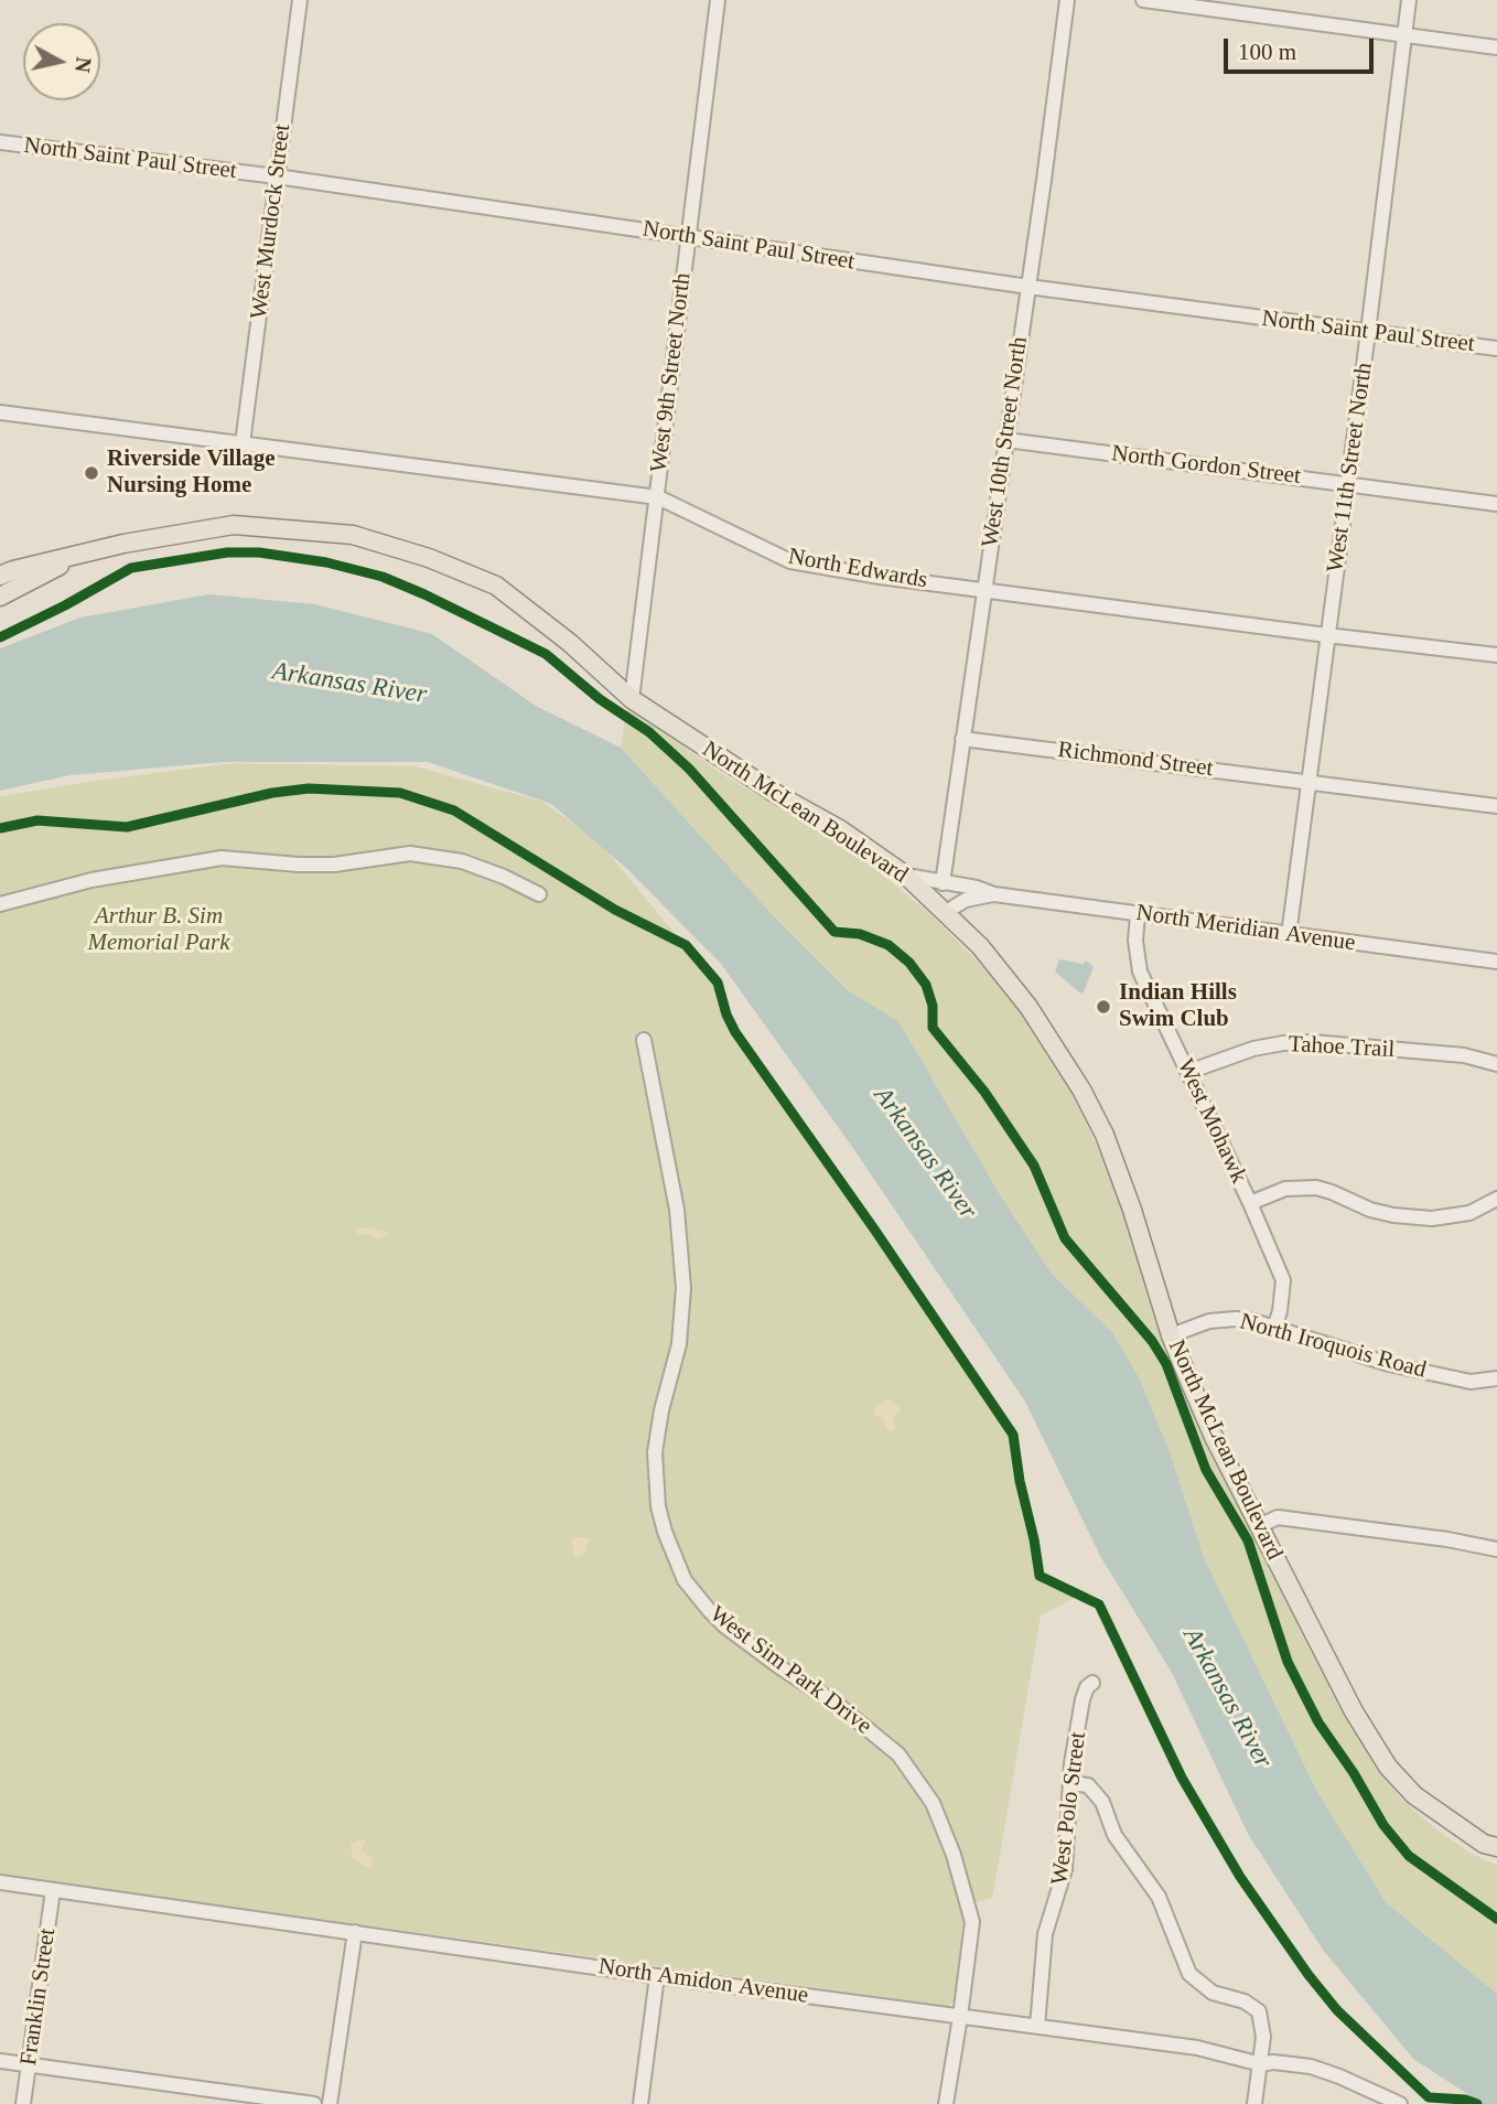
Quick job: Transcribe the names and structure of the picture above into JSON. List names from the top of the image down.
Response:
{
  "streets": {
    "main road": ["North McLean Boulevard"],
    "street": [
      "North Saint Paul Street",
      "West Murdock Street",
      "West 9th Street North",
      "West 10th Street North",
      "North Gordon Street",
      "West 11th Street North",
      "North Edwards",
      "Richmond Street",
      "North Meridian Avenue",
      "Tahoe Trail",
      "West Mohawk",
      "North Iroquois Road",
      "West Sim Park Drive",
      "West Polo Street",
      "North Amidon Avenue",
      "Franklin Street"
    ]
  },
  "crossings": [
    ["North Saint Paul Street", "West Murdock Street"],
    ["North Saint Paul Street", "West 9th Street North"],
    ["North Saint Paul Street", "West 10th Street North"],
    ["North Saint Paul Street", "West 11th Street North"],
    ["West Murdock Street", "North Edwards"],
    ["West 9th Street North", "North Edwards"],
    ["West 9th Street North", "North McLean Boulevard"],
    ["West 10th Street North", "North Gordon Street"],
    ["West 10th Street North", "North Edwards"],
    ["West 10th Street North", "Richmond Street"],
    ["West 10th Street North", "North Meridian Avenue"],
    ["North Gordon Street", "West 11th Street North"],
    ["West 11th Street North", "North Edwards"],
    ["West 11th Street North", "Richmond Street"],
    ["West 11th Street North", "North Meridian Avenue"],
    ["North McLean Boulevard", "North Meridian Avenue"],
    ["North McLean Boulevard", "North Iroquois Road"],
    ["North Meridian Avenue", "West Mohawk"],
    ["Tahoe Trail", "West Mohawk"],
    ["West Mohawk", "North Iroquois Road"],
    ["West Sim Park Drive", "North Amidon Avenue"],
    ["West Polo Street", "North Amidon Avenue"],
    ["North Amidon Avenue", "Franklin Street"]
  ],
  "water": ["Arkansas River"],
  "parks": ["Arthur B. Sim Memorial Park"],
  "places": ["Riverside Village Nursing Home", "Indian Hills Swim Club"],
  "scale_bar": "100 m",
  "north": "right"
}
